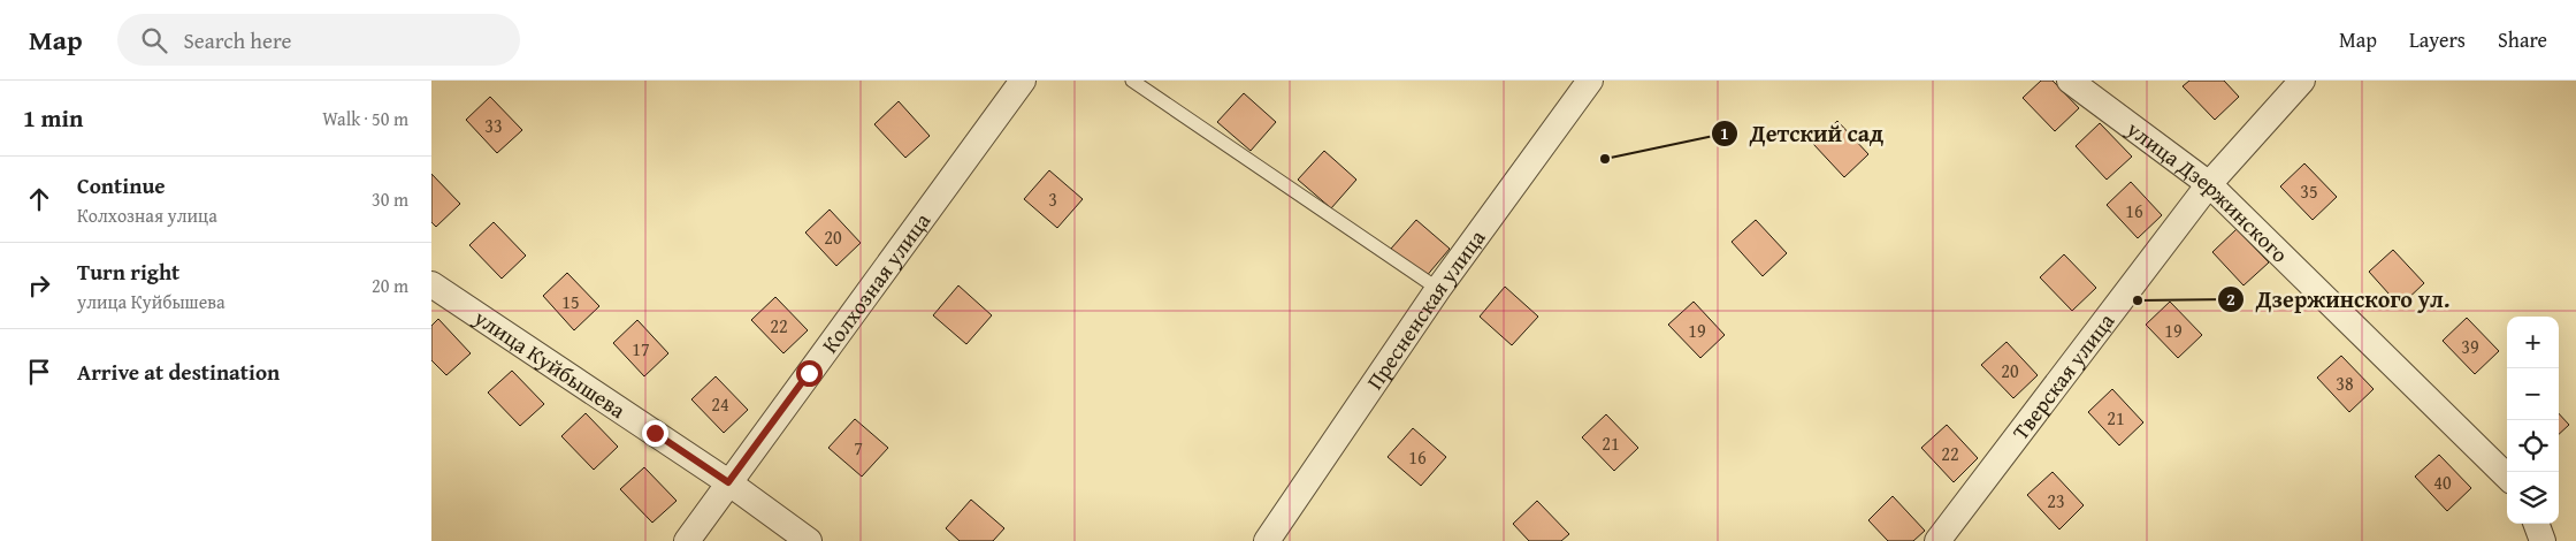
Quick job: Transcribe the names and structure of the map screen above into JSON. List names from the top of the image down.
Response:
{
  "streets": {
    "street": [
      "улица Дзержинского",
      "Колхозная улица",
      "Пресненская улица",
      "улица Куйбышева",
      "Тверская улица"
    ]
  },
  "crossings": [
    ["улица Дзержинского", "Тверская улица"],
    ["Колхозная улица", "улица Куйбышева"]
  ],
  "places": ["Детский сад", "Дзержинского ул."],
  "house_numbers": [
    "33",
    "35",
    "3",
    "16",
    "20",
    "15",
    "22",
    "19",
    "19",
    "39",
    "17",
    "20",
    "38",
    "24",
    "21",
    "21",
    "7",
    "22",
    "16",
    "40",
    "23"
  ],
  "page": {
    "header": "Map",
    "search": "Search here",
    "nav": ["Map", "Layers", "Share"],
    "heading": ["1 min", "Walk · 50 m"],
    "list": [
      ["Continue", "Колхозная улица", "30 m"],
      ["Turn right", "улица Куйбышева", "20 m"],
      "Arrive at destination"
    ],
    "map_buttons": ["+", "−"]
  }
}
